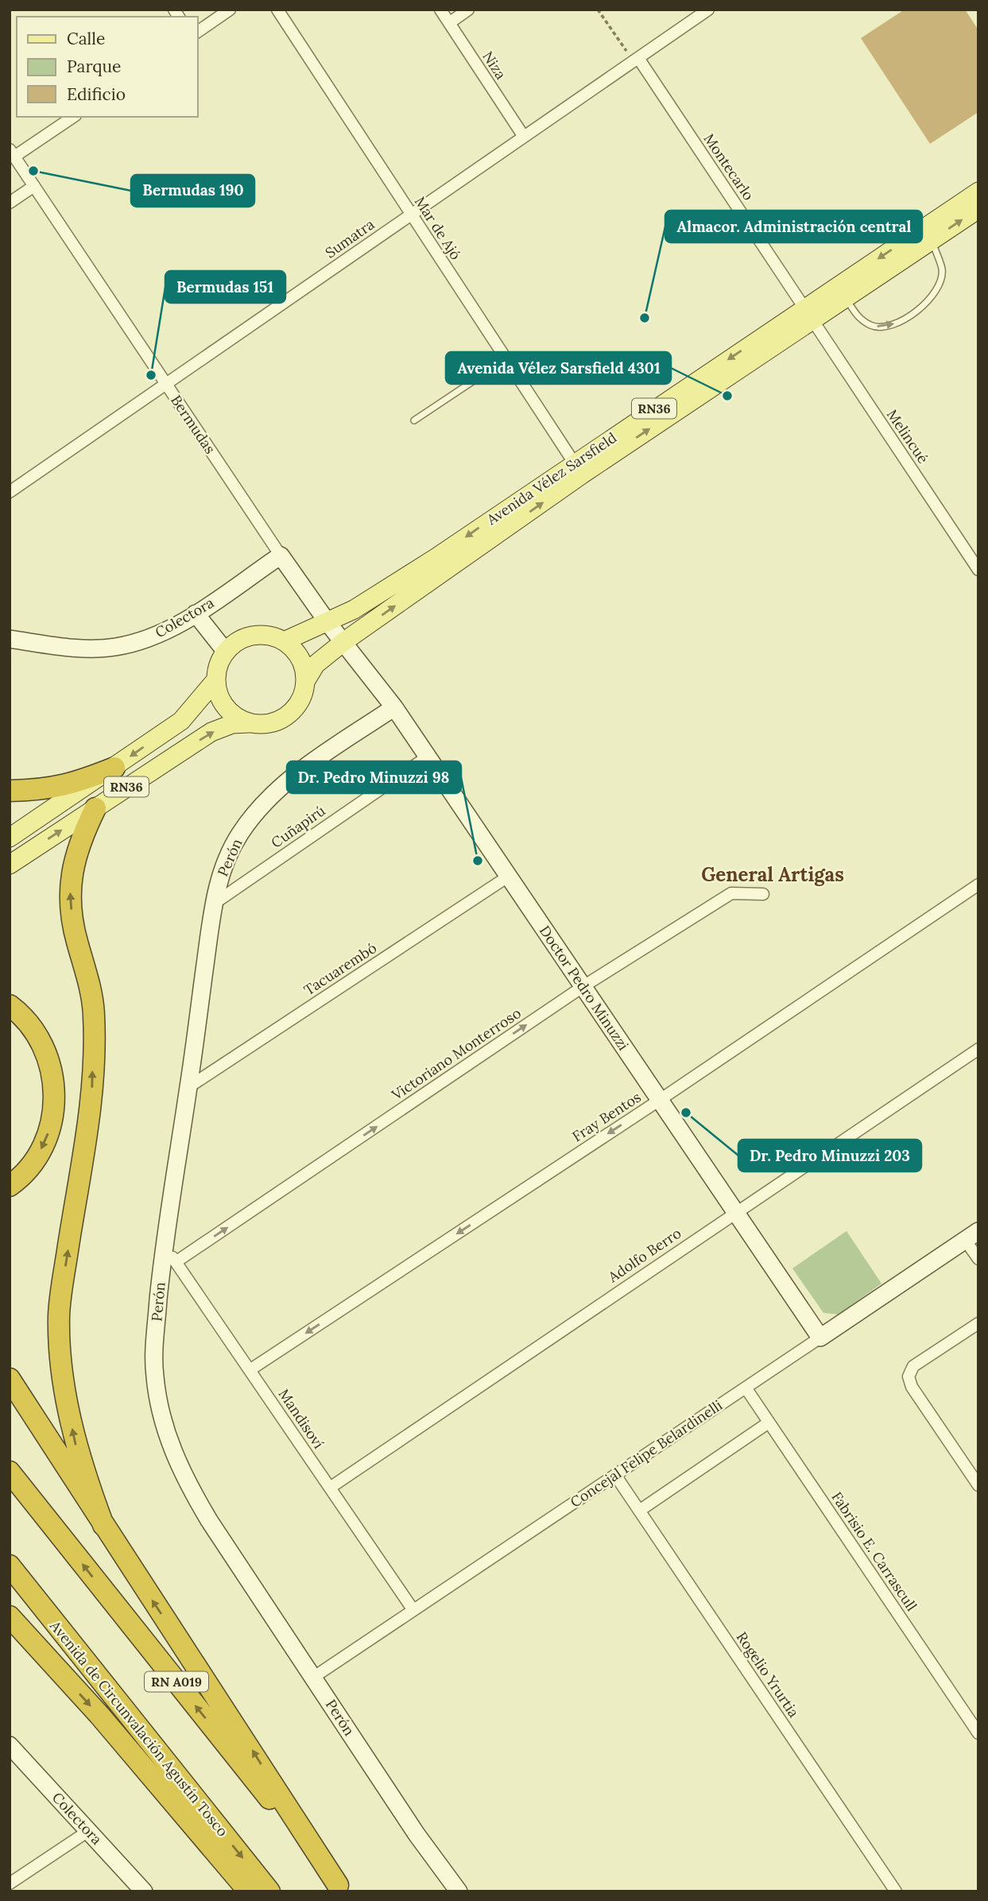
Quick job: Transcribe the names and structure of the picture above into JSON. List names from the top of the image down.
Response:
{
  "streets": {
    "highway": ["RN A019", "Avenida de Circunvalación Agustín Tosco"],
    "main road": ["RN36", "Avenida Vélez Sarsfield"],
    "street": [
      "Niza",
      "Montecarlo",
      "Mar de Ajó",
      "Sumatra",
      "Bermudas",
      "Melincué",
      "Colectora",
      "Cuñapirú",
      "Perón",
      "Tacuarembó",
      "Doctor Pedro Minuzzi",
      "Victoriano Monterroso",
      "Fray Bentos",
      "Adolfo Berro",
      "Mandisoví",
      "Concejal Felipe Belardinelli",
      "Fabrisio E. Carrascull",
      "Rogelio Yrurtia"
    ]
  },
  "crossings": [
    ["Niza", "Sumatra"],
    ["Montecarlo", "Sumatra"],
    ["Montecarlo", "Melincué"],
    ["Montecarlo", "Avenida Vélez Sarsfield"],
    ["Mar de Ajó", "Sumatra"],
    ["Mar de Ajó", "Avenida Vélez Sarsfield"],
    ["Sumatra", "Bermudas"],
    ["RN36", "Avenida Vélez Sarsfield"],
    ["Bermudas", "Avenida Vélez Sarsfield"],
    ["Bermudas", "Colectora"],
    ["Bermudas", "Doctor Pedro Minuzzi"],
    ["Melincué", "Avenida Vélez Sarsfield"],
    ["Avenida Vélez Sarsfield", "Doctor Pedro Minuzzi"],
    ["Cuñapirú", "Perón"],
    ["Cuñapirú", "Doctor Pedro Minuzzi"],
    ["Perón", "Tacuarembó"],
    ["Perón", "Doctor Pedro Minuzzi"],
    ["Perón", "Mandisoví"],
    ["Perón", "Concejal Felipe Belardinelli"],
    ["Tacuarembó", "Doctor Pedro Minuzzi"],
    ["Doctor Pedro Minuzzi", "Victoriano Monterroso"],
    ["Doctor Pedro Minuzzi", "Fray Bentos"],
    ["Doctor Pedro Minuzzi", "Adolfo Berro"],
    ["Doctor Pedro Minuzzi", "Concejal Felipe Belardinelli"],
    ["Victoriano Monterroso", "Mandisoví"],
    ["Fray Bentos", "Mandisoví"],
    ["Adolfo Berro", "Mandisoví"],
    ["Mandisoví", "Concejal Felipe Belardinelli"],
    ["Concejal Felipe Belardinelli", "Fabrisio E. Carrascull"],
    ["Concejal Felipe Belardinelli", "Rogelio Yrurtia"]
  ],
  "one_way": ["Victoriano Monterroso", "Fray Bentos"],
  "districts": ["General Artigas"],
  "places": [
    "Bermudas 190",
    "Almacor. Administración central",
    "Bermudas 151",
    "Avenida Vélez Sarsfield 4301",
    "Dr. Pedro Minuzzi 98",
    "Dr. Pedro Minuzzi 203"
  ],
  "legend": ["Calle", "Parque", "Edificio"]
}
